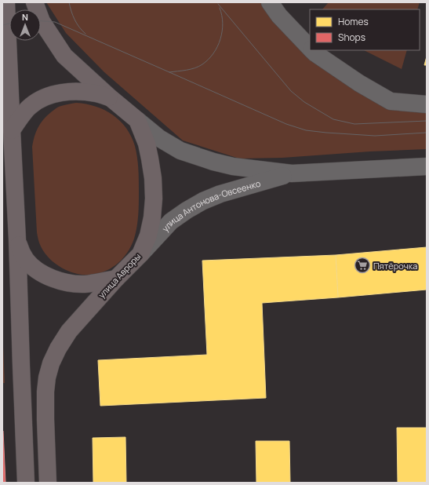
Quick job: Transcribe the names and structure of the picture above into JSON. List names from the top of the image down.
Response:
{
  "streets": {
    "main road": ["улица Антонова-Овсеенко", "улица Авроры"]
  },
  "crossings": [
    ["улица Антонова-Овсеенко", "улица Авроры"]
  ],
  "places": {
    "supermarket": ["Пятёрочка"]
  },
  "legend": ["Homes", "Shops"],
  "north": "top"
}
